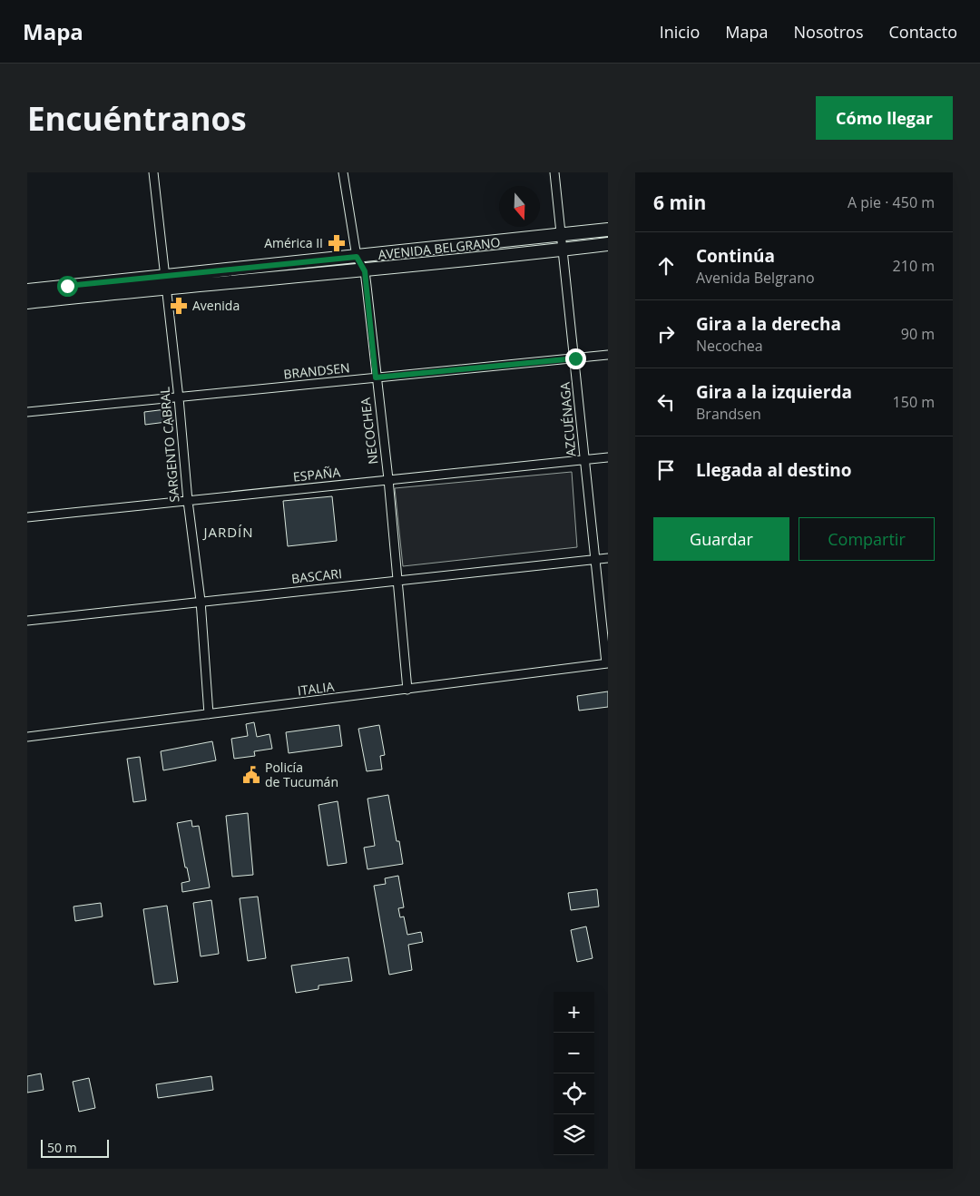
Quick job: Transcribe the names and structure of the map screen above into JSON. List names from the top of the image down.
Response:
{
  "streets": {
    "main road": ["AVENIDA BELGRANO"],
    "street": [
      "BRANDSEN",
      "AZCUÉNAGA",
      "NECOCHEA",
      "SARGENTO CABRAL",
      "ESPAÑA",
      "BASCARI",
      "ITALIA"
    ]
  },
  "crossings": [
    ["AVENIDA BELGRANO", "AZCUÉNAGA"],
    ["AVENIDA BELGRANO", "NECOCHEA"],
    ["AVENIDA BELGRANO", "SARGENTO CABRAL"],
    ["BRANDSEN", "AZCUÉNAGA"],
    ["BRANDSEN", "NECOCHEA"],
    ["BRANDSEN", "SARGENTO CABRAL"],
    ["AZCUÉNAGA", "ESPAÑA"],
    ["AZCUÉNAGA", "BASCARI"],
    ["AZCUÉNAGA", "ITALIA"],
    ["NECOCHEA", "ESPAÑA"],
    ["NECOCHEA", "BASCARI"],
    ["NECOCHEA", "ITALIA"],
    ["SARGENTO CABRAL", "ESPAÑA"],
    ["SARGENTO CABRAL", "BASCARI"],
    ["SARGENTO CABRAL", "ITALIA"]
  ],
  "districts": ["JARDÍN"],
  "places": {
    "pharmacy": ["América II", "Avenida"],
    "public building": ["Policía de Tucumán"]
  },
  "scale_bar": "50 m",
  "north": "bottom",
  "page": {
    "header": "Mapa",
    "nav": [
      "Inicio",
      "Mapa",
      "Nosotros",
      "Contacto"
    ],
    "buttons": [
      "Cómo llegar",
      ["Guardar", "Compartir"]
    ],
    "title": "Encuéntranos",
    "heading": ["6 min", "A pie · 450 m"],
    "list": [
      ["Continúa", "Avenida Belgrano", "210 m"],
      ["Gira a la derecha", "Necochea", "90 m"],
      ["Gira a la izquierda", "Brandsen", "150 m"],
      "Llegada al destino"
    ],
    "map_buttons": ["+", "−"],
    "scale": "50 m"
  }
}
